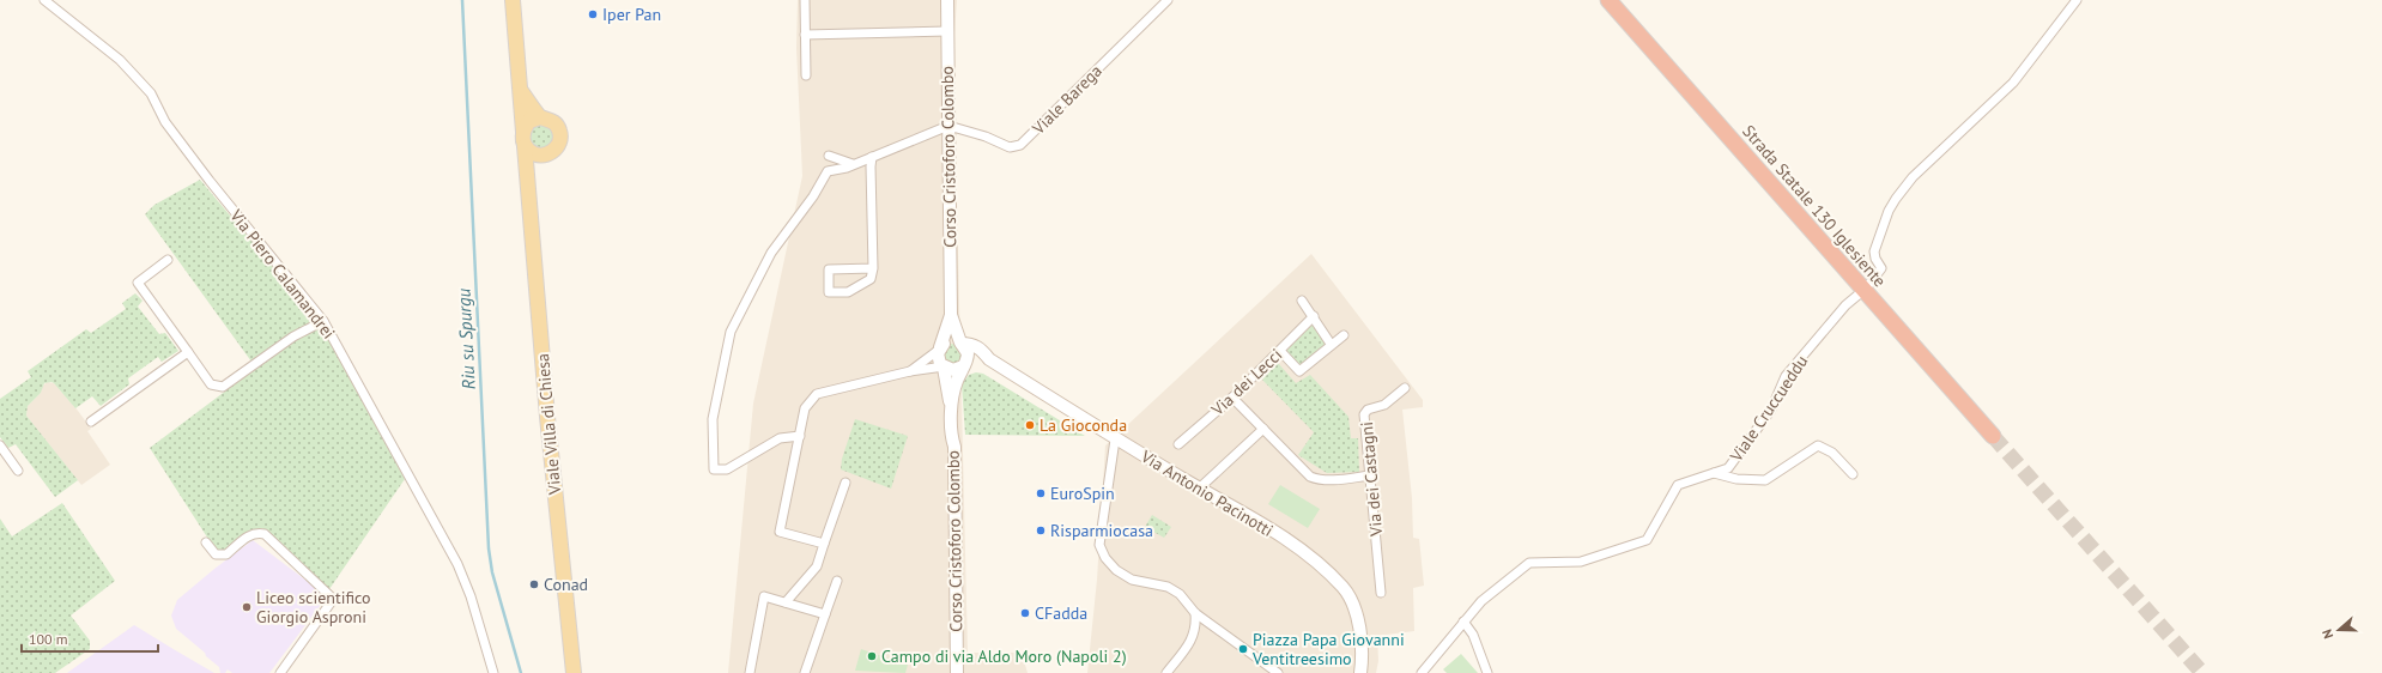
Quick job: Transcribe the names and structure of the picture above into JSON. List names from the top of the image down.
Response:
{
  "streets": {
    "highway": ["Strada Statale 130 Iglesiente"],
    "main road": ["Viale Villa di Chiesa"],
    "street": [
      "Viale Barega",
      "Corso Cristoforo Colombo",
      "Via Piero Calamandrei",
      "Via dei Lecci",
      "Viale Cruccueddu",
      "Via dei Castagni",
      "Via Antonio Pacinotti"
    ]
  },
  "crossings": [
    ["Viale Barega", "Corso Cristoforo Colombo"],
    ["Corso Cristoforo Colombo", "Via Antonio Pacinotti"]
  ],
  "water": ["Riu su Spurgu"],
  "places": [
    "Iper Pan",
    "La Gioconda",
    "EuroSpin",
    "Risparmiocasa",
    "Conad",
    "Liceo scientifico Giorgio Asproni",
    "CFadda",
    "Piazza Papa Giovanni Ventitreesimo",
    "Campo di via Aldo Moro (Napoli 2)"
  ],
  "scale_bar": "100 m",
  "north": "left"
}
